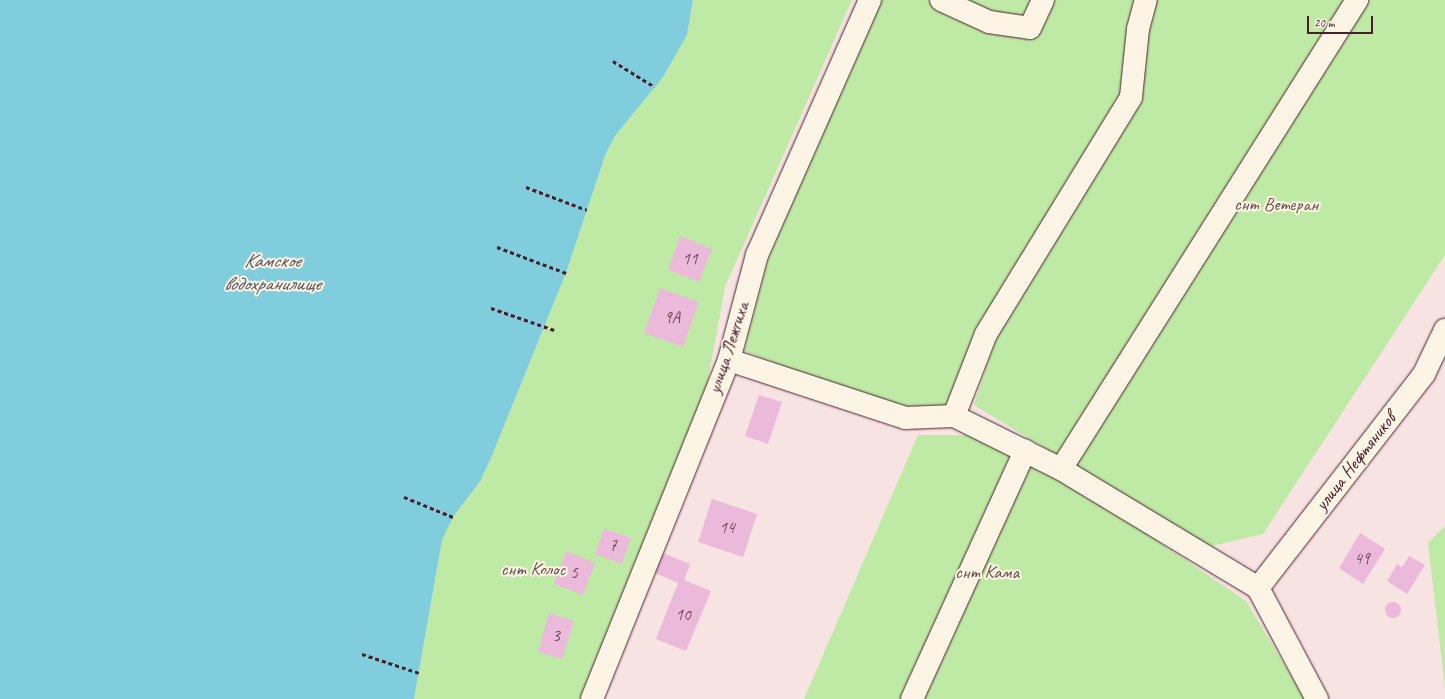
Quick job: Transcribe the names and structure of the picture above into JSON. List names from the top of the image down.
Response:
{
  "streets": {
    "street": ["улица Лежгиха", "улица Нефтяников"]
  },
  "water": ["Камское водохранилище"],
  "parks": ["снт Ветеран", "снт Колос", "снт Кама"],
  "house_numbers": [
    "11",
    "9А",
    "14",
    "7",
    "49",
    "5",
    "10",
    "3"
  ],
  "scale_bar": "20 m"
}
